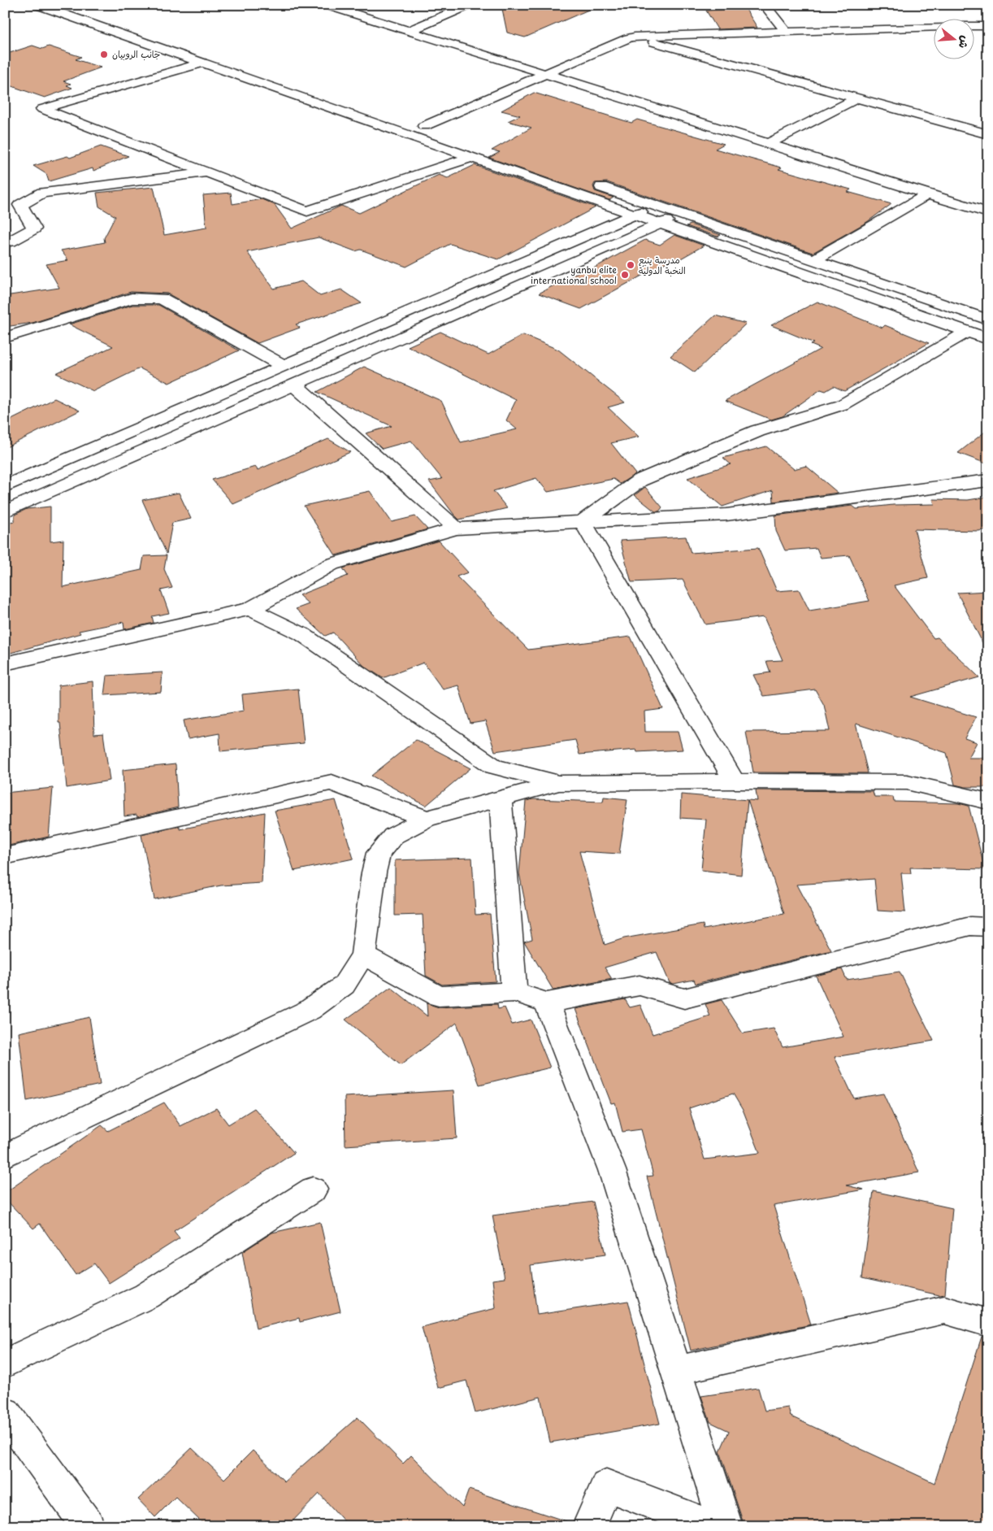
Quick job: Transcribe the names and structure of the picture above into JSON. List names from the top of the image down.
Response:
{
  "places": ["جانب الروبيان", "مدرسة ينبع النخبة الدولية", "yanbu elite international school"],
  "north": "right"
}
